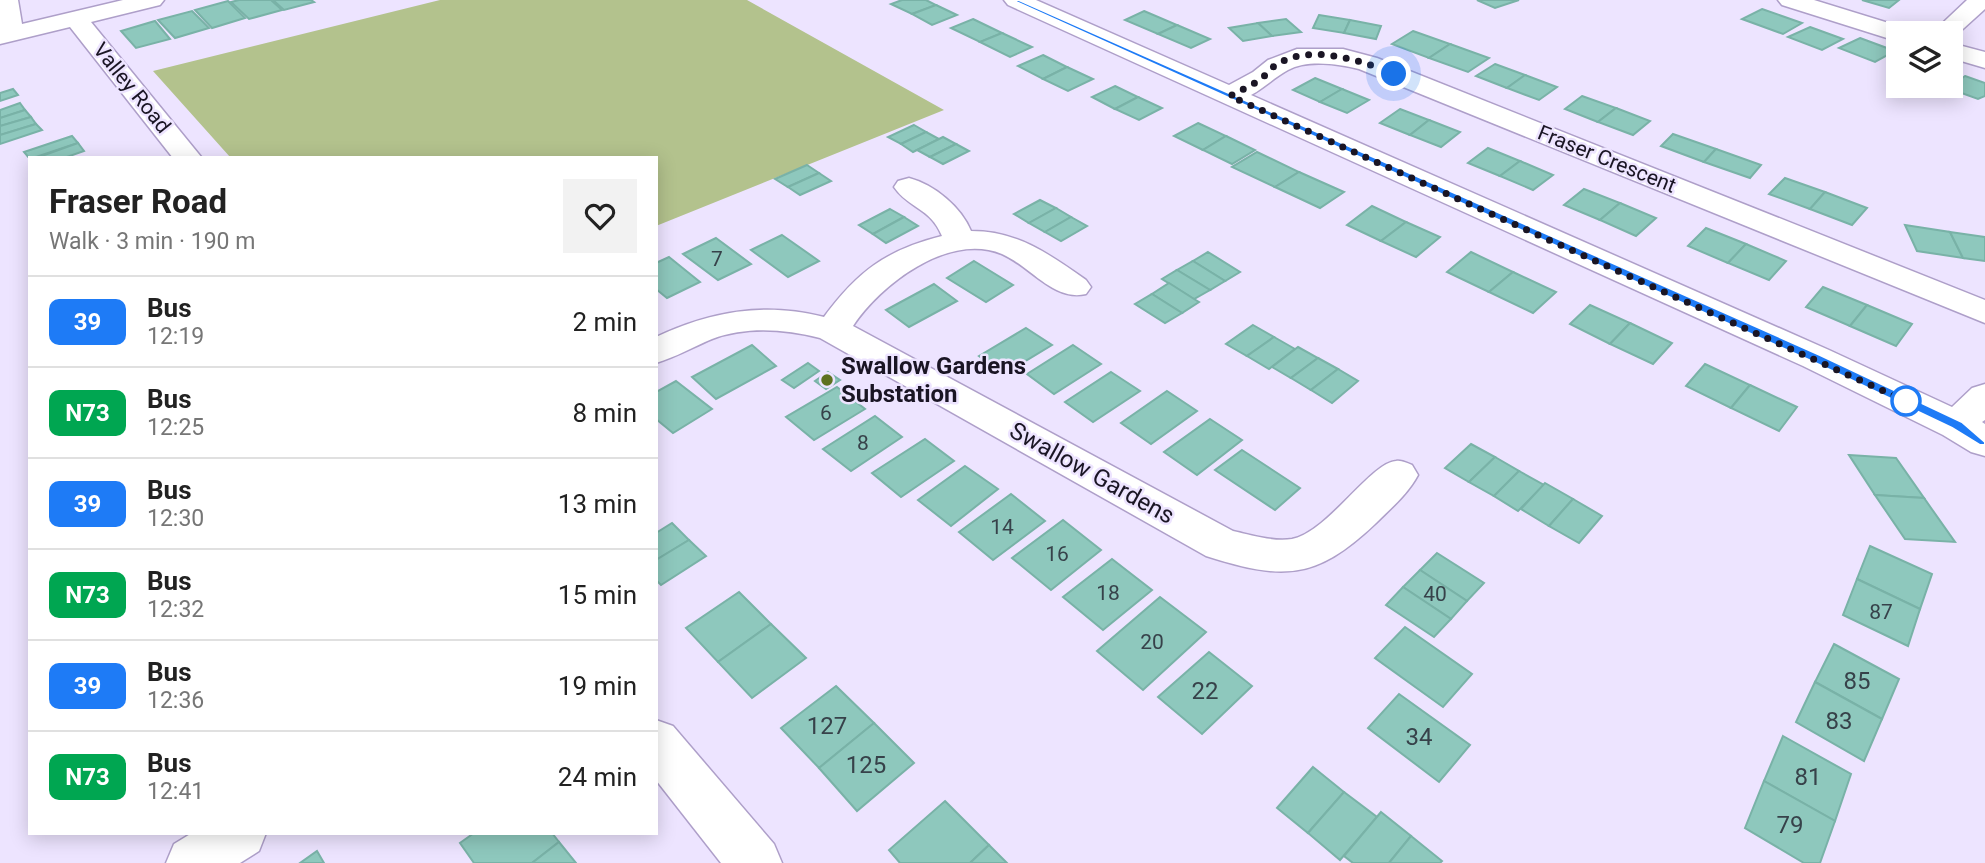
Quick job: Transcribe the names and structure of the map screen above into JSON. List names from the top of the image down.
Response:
{
  "streets": {
    "street": ["Valley Road", "Fraser Crescent", "Swallow Gardens"]
  },
  "places": ["Swallow Gardens Substation"],
  "lines": ["bus line 39"],
  "house_numbers": [
    "7",
    "6",
    "8",
    "14",
    "16",
    "18",
    "40",
    "87",
    "20",
    "85",
    "22",
    "83",
    "127",
    "34",
    "125",
    "81",
    "79"
  ],
  "page": {
    "heading": ["Fraser Road", "Walk · 3 min · 190 m"],
    "list": [
      {
        "mark": "39",
        "name": "Bus",
        "note": "12:19",
        "value": "2 min"
      },
      {
        "mark": "N73",
        "name": "Bus",
        "note": "12:25",
        "value": "8 min"
      },
      {
        "mark": "39",
        "name": "Bus",
        "note": "12:30",
        "value": "13 min"
      },
      {
        "mark": "N73",
        "name": "Bus",
        "note": "12:32",
        "value": "15 min"
      },
      {
        "mark": "39",
        "name": "Bus",
        "note": "12:36",
        "value": "19 min"
      },
      {
        "mark": "N73",
        "name": "Bus",
        "note": "12:41",
        "value": "24 min"
      }
    ]
  }
}
